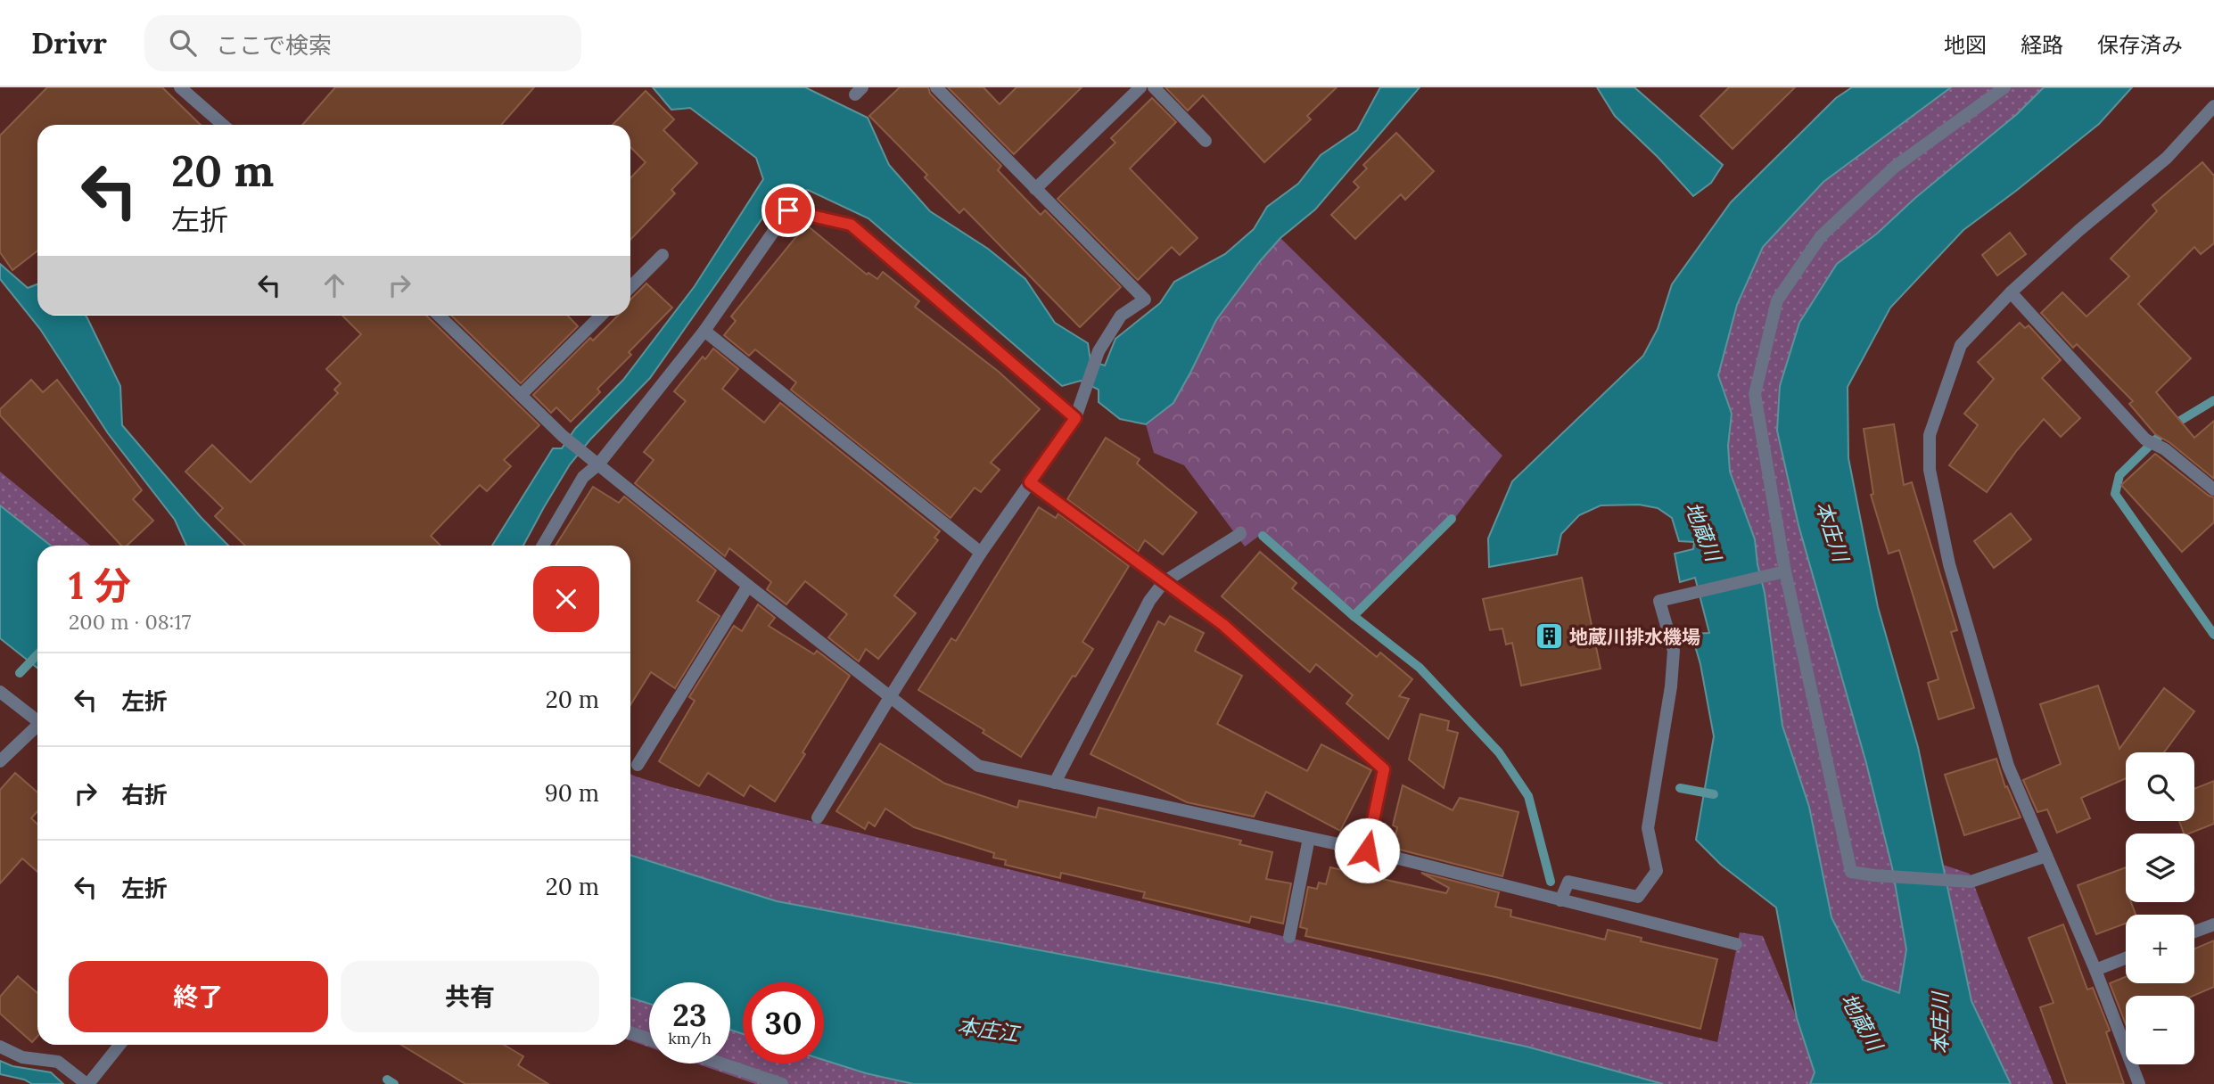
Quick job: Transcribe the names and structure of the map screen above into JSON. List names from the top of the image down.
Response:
{
  "water": ["地蔵川", "本庄川", "本庄江"],
  "places": {
    "building": ["地蔵川排水機場"]
  },
  "page": {
    "header": "Drivr",
    "search": "ここで検索",
    "nav": ["地図", "経路", "保存済み"],
    "turn": ["20 m", "左折"],
    "heading": ["1 分", "200 m · 08:17"],
    "list": [
      {
        "name": "左折",
        "value": "20 m"
      },
      {
        "name": "右折",
        "value": "90 m"
      },
      {
        "name": "左折",
        "value": "20 m"
      }
    ],
    "map_buttons": ["+", "−"],
    "buttons": ["終了", "共有"],
    "speed": "23 km/h",
    "limit": "30"
  }
}
